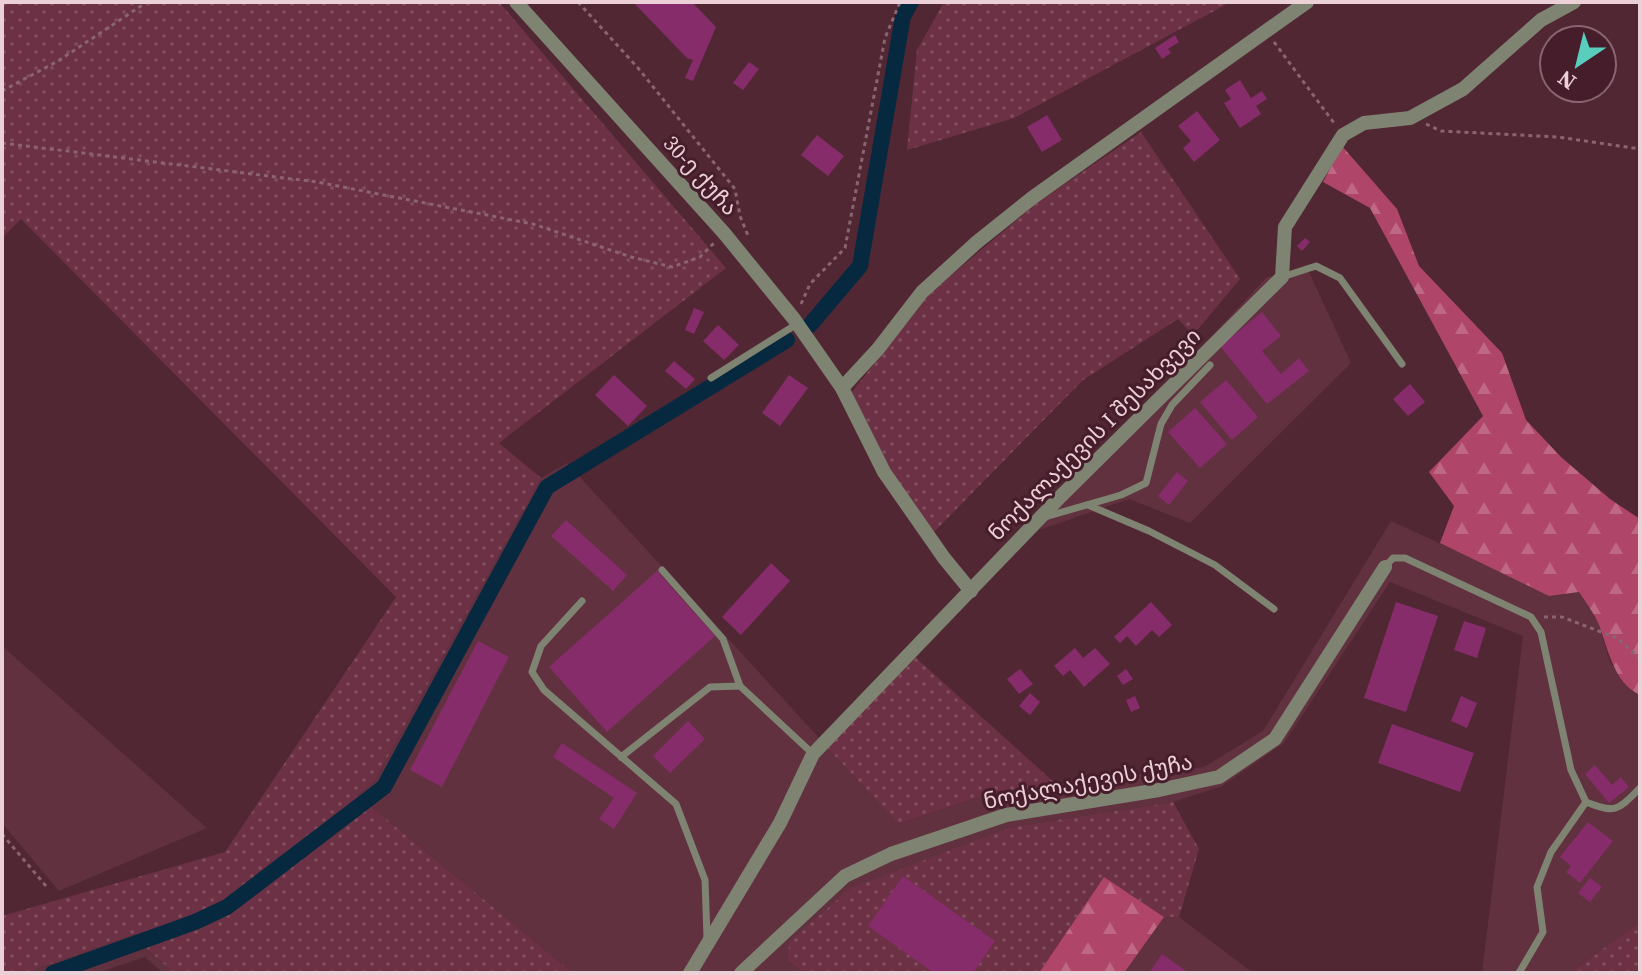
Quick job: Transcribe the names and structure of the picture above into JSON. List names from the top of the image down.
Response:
{
  "streets": {
    "street": ["30-ე ქუჩა", "ნოქალაქევის I შესახვევი", "ნოქალაქევის ქუჩა"]
  },
  "crossings": [
    ["30-ე ქუჩა", "ნოქალაქევის I შესახვევი"]
  ],
  "north": "bottom left"
}
